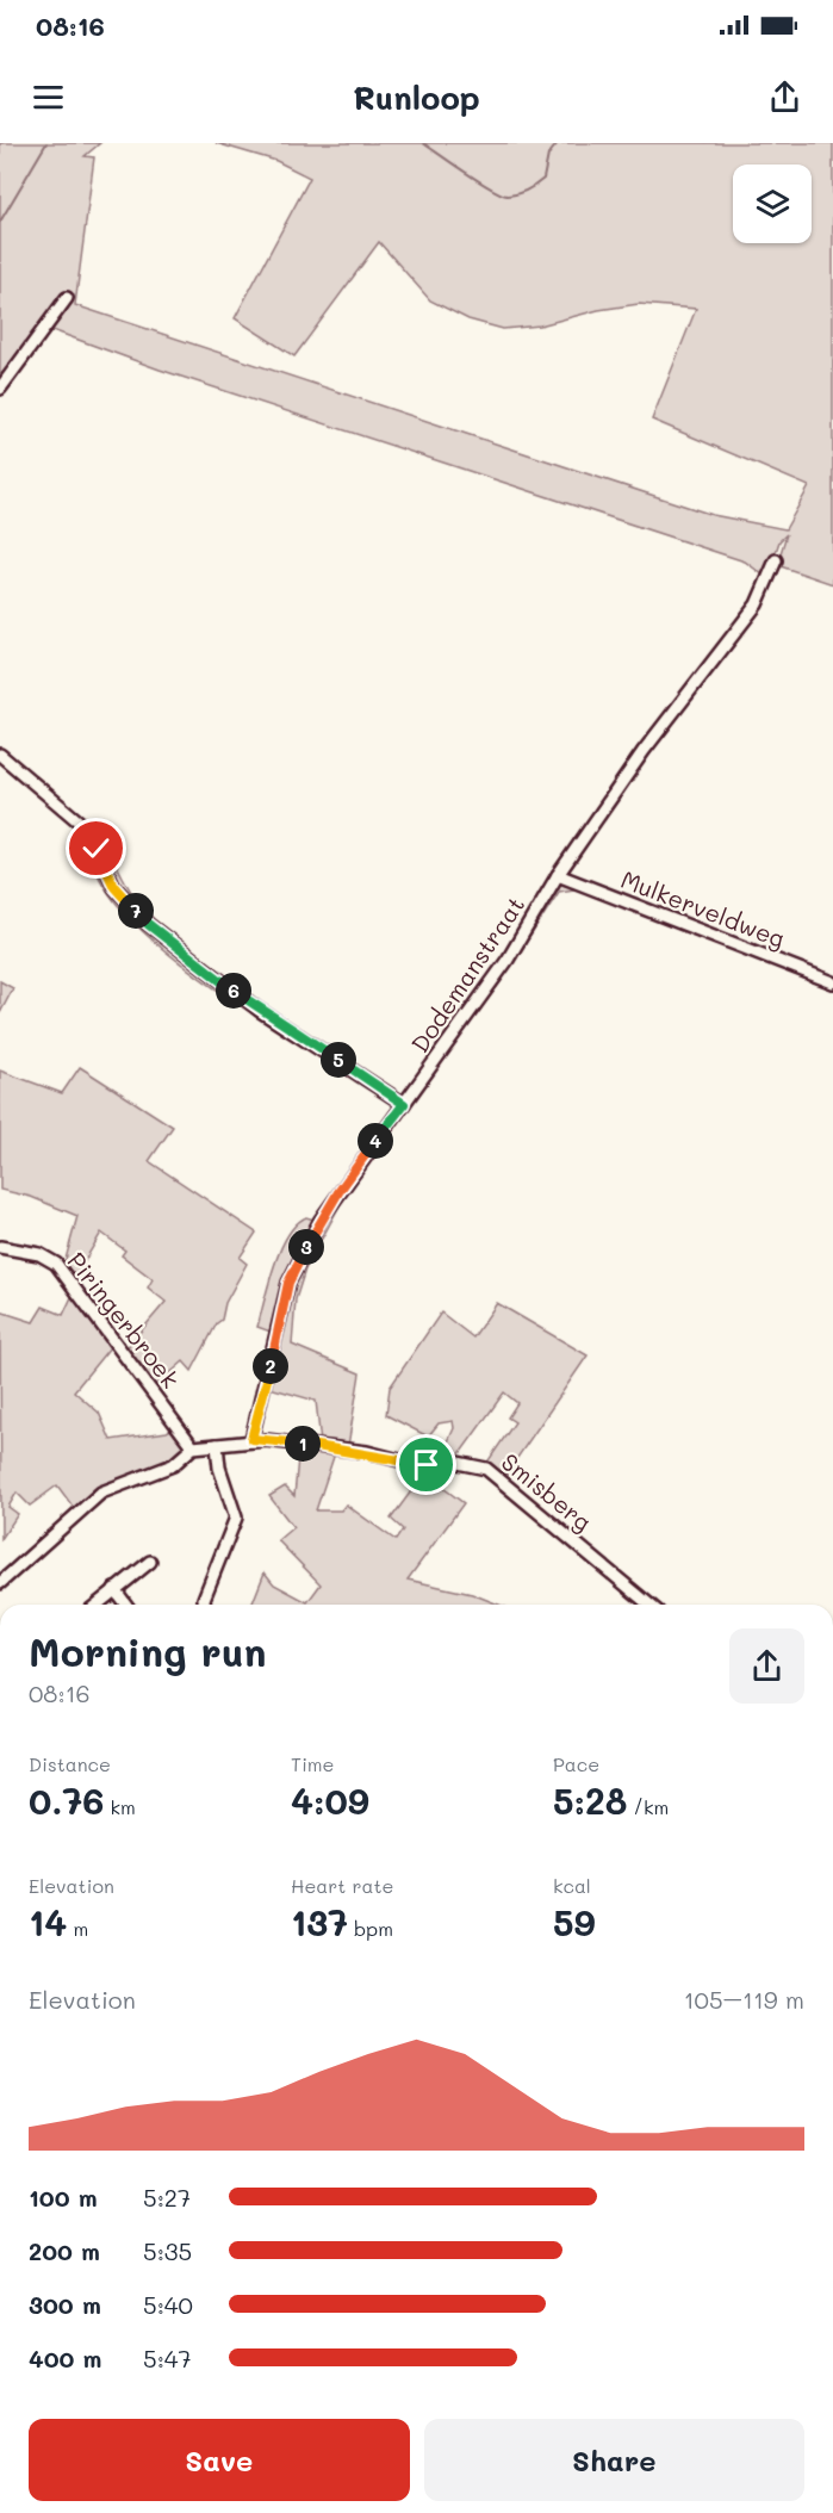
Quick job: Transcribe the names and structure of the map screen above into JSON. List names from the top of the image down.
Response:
{
  "streets": {
    "street": [
      "Mulkerveldweg",
      "Dodemanstraat",
      "Piringerbroek",
      "Smisberg"
    ]
  },
  "crossings": [
    ["Mulkerveldweg", "Dodemanstraat"],
    ["Dodemanstraat", "Smisberg"],
    ["Piringerbroek", "Smisberg"]
  ],
  "page": {
    "status": "08:16",
    "header": "Runloop",
    "pins": [
      "7",
      "6",
      "5",
      "4",
      "3",
      "2",
      "1"
    ],
    "heading": ["Morning run", "08:16"],
    "stats": [
      ["Distance", "0.76 km"],
      ["Time", "4:09"],
      ["Pace", "5:28 /km"],
      ["Elevation", "14 m"],
      ["Heart rate", "137 bpm"],
      ["kcal", "59"]
    ],
    "chart": ["Elevation", "105–119 m"],
    "list": [
      {
        "name": "100 m",
        "note": "5:27"
      },
      {
        "name": "200 m",
        "note": "5:35"
      },
      {
        "name": "300 m",
        "note": "5:40"
      },
      {
        "name": "400 m",
        "note": "5:47"
      }
    ],
    "buttons": ["Save", "Share"]
  }
}
